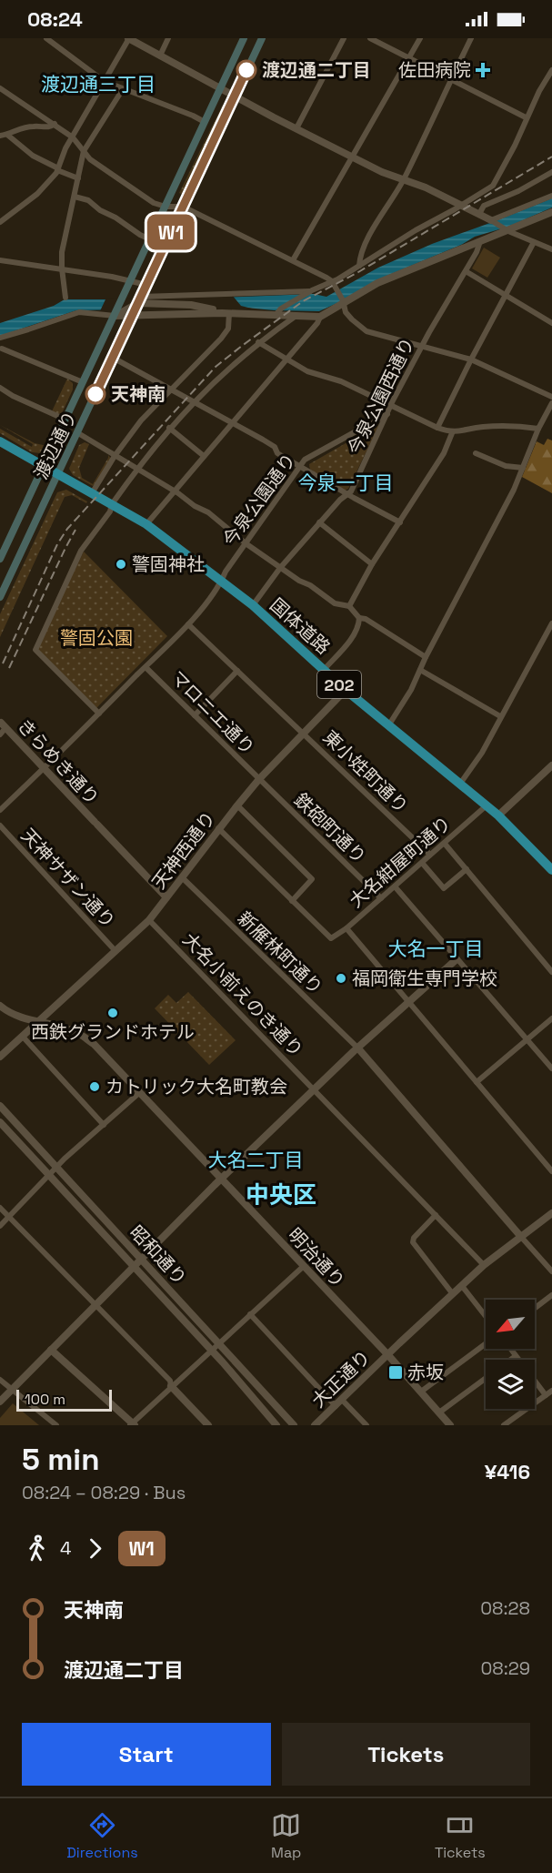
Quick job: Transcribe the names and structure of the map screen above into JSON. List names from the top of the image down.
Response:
{
  "streets": {
    "highway": ["国体道路", "202"],
    "main road": ["渡辺通り"],
    "street": [
      "今泉公園西通り",
      "今泉公園通り",
      "マロニエ通り",
      "きらめき通り",
      "東小姓町通り",
      "鉄砲町通り",
      "天神西通り",
      "大名紺屋町通り",
      "天神サザン通り",
      "新雁林町通り",
      "大名小前えのき通り",
      "昭和通り",
      "明治通り",
      "大正通り"
    ]
  },
  "crossings": [
    ["今泉公園西通り", "今泉公園通り"],
    ["今泉公園西通り", "国体道路"],
    ["渡辺通り", "国体道路"],
    ["今泉公園通り", "国体道路"],
    ["今泉公園通り", "マロニエ通り"],
    ["今泉公園通り", "きらめき通り"],
    ["今泉公園通り", "東小姓町通り"],
    ["国体道路", "天神西通り"],
    ["国体道路", "大名紺屋町通り"],
    ["マロニエ通り", "鉄砲町通り"],
    ["マロニエ通り", "天神西通り"],
    ["きらめき通り", "天神西通り"],
    ["東小姓町通り", "天神西通り"],
    ["東小姓町通り", "大名紺屋町通り"],
    ["鉄砲町通り", "天神西通り"],
    ["鉄砲町通り", "大名紺屋町通り"],
    ["天神西通り", "天神サザン通り"],
    ["天神西通り", "新雁林町通り"],
    ["天神西通り", "大名小前えのき通り"],
    ["天神西通り", "明治通り"],
    ["大名小前えのき通り", "大正通り"],
    ["明治通り", "大正通り"]
  ],
  "districts": [
    "渡辺通三丁目",
    "今泉一丁目",
    "大名一丁目",
    "大名二丁目",
    "中央区"
  ],
  "parks": ["警固公園"],
  "places": {
    "other": [
      "渡辺通二丁目",
      "天神南",
      "警固神社",
      "福岡衛生専門学校",
      "西鉄グランドホテル",
      "カトリック大名町教会"
    ],
    "health": ["佐田病院"],
    "transit": ["赤坂"]
  },
  "lines": ["bus line W1"],
  "scale_bar": "100 m",
  "north": "bottom left",
  "page": {
    "status": "08:24",
    "on_map": "W1",
    "scale": "100 m",
    "heading": ["5 min", "08:24 – 08:29 · Bus", "¥416"],
    "legs": ["4", "W1"],
    "list": [
      {
        "name": "天神南",
        "value": "08:28"
      },
      {
        "name": "渡辺通二丁目",
        "value": "08:29"
      }
    ],
    "buttons": ["Start", "Tickets"],
    "tabs": ["Directions", "Map", "Tickets"]
  }
}
